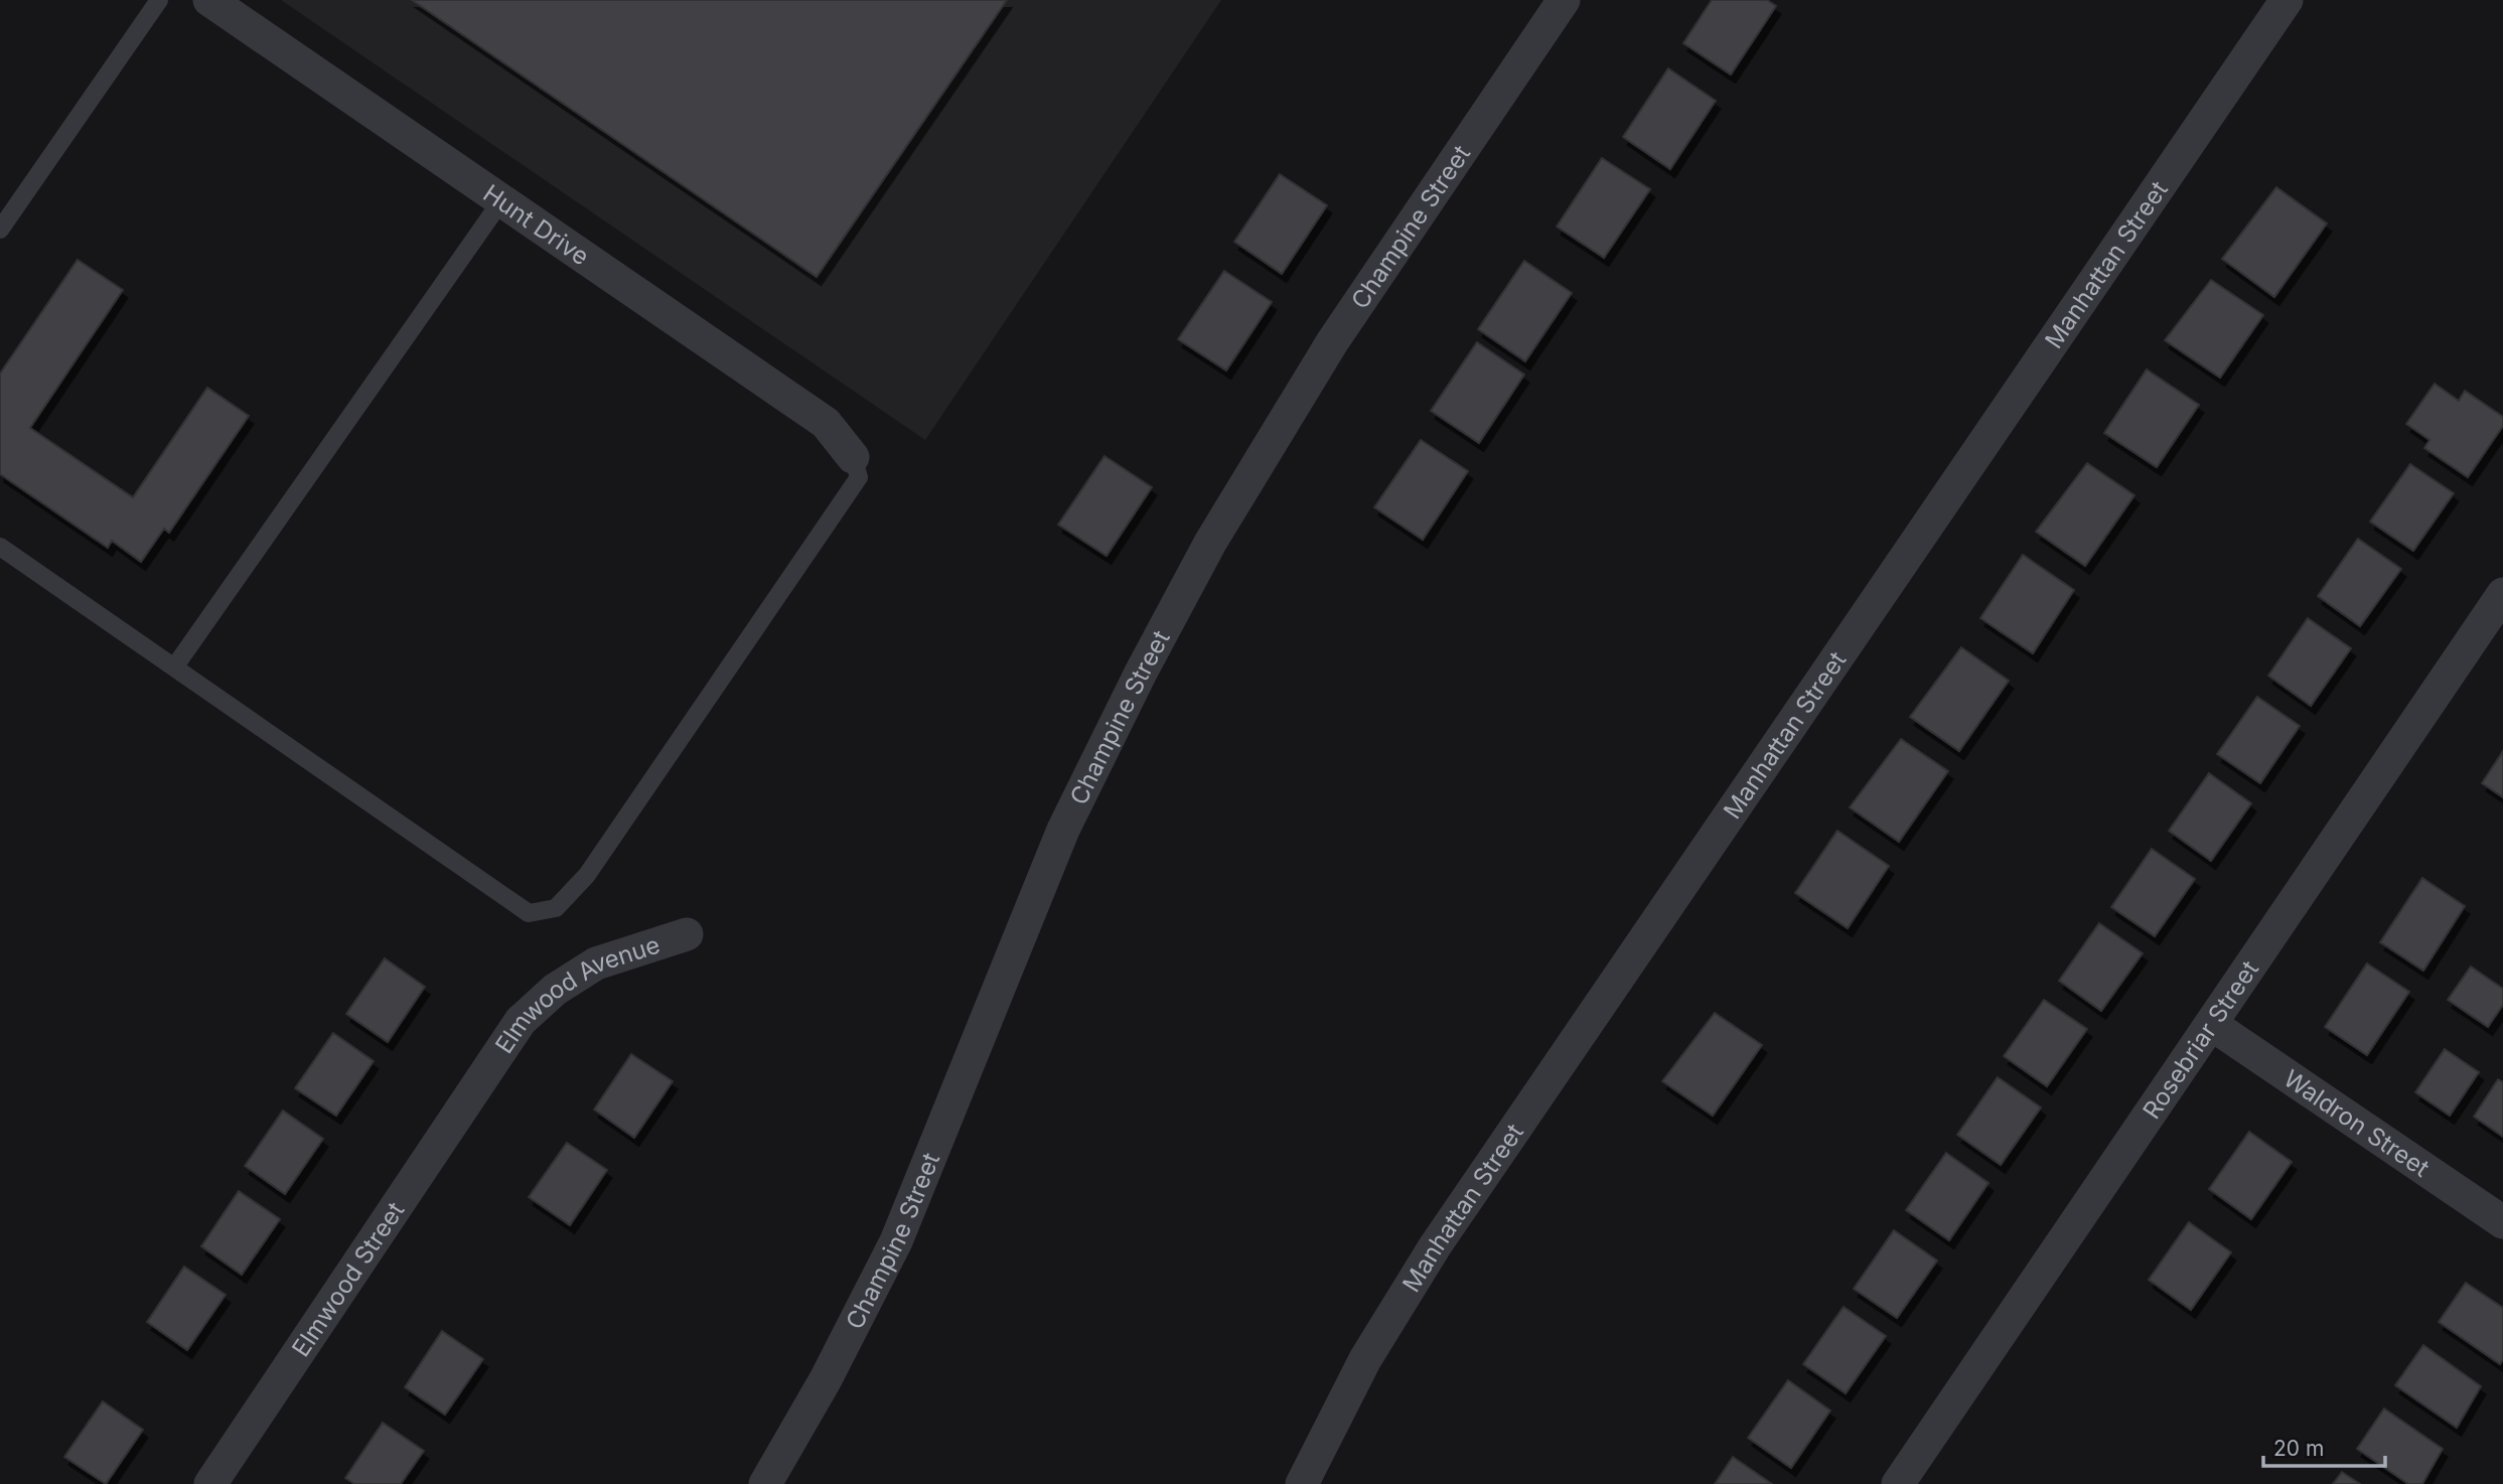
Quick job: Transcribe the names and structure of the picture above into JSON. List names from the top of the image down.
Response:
{
  "streets": {
    "street": [
      "Hunt Drive",
      "Champine Street",
      "Manhattan Street",
      "Elmwood Avenue",
      "Rosebriar Street",
      "Waldron Street",
      "Elmwood Street"
    ]
  },
  "crossings": [
    ["Elmwood Avenue", "Elmwood Street"],
    ["Rosebriar Street", "Waldron Street"]
  ],
  "scale_bar": "20 m"
}
